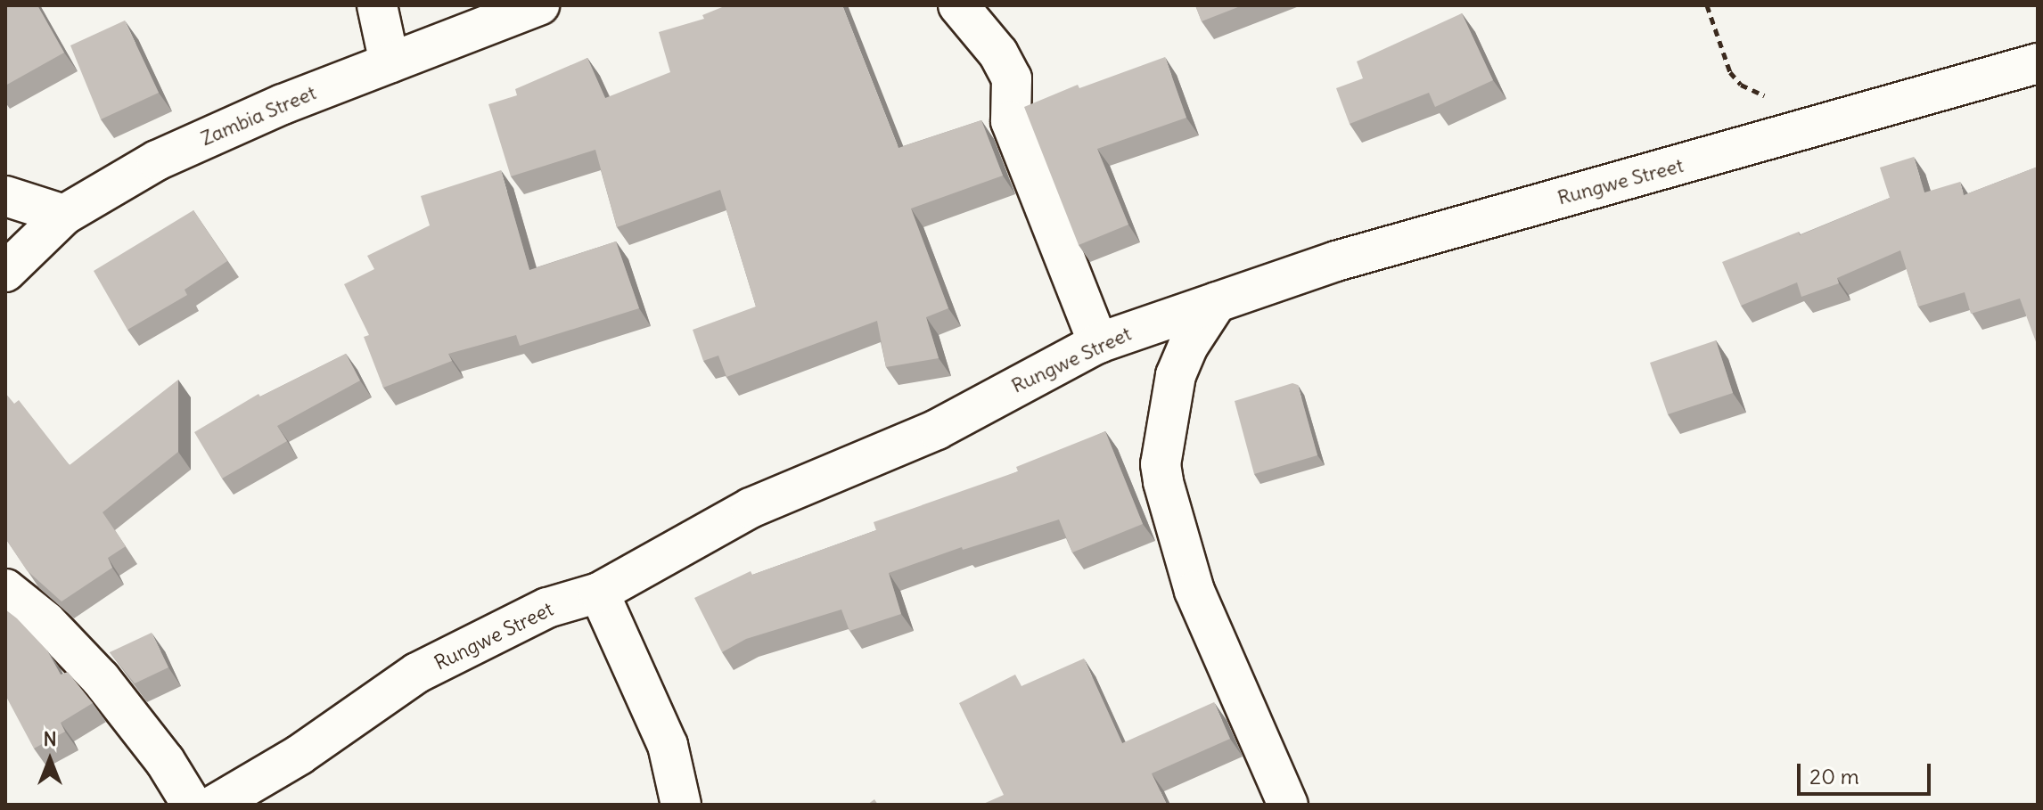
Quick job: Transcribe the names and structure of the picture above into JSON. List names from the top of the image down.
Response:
{
  "streets": {
    "street": ["Zambia Street", "Rungwe Street"]
  },
  "scale_bar": "20 m",
  "north": "top"
}
